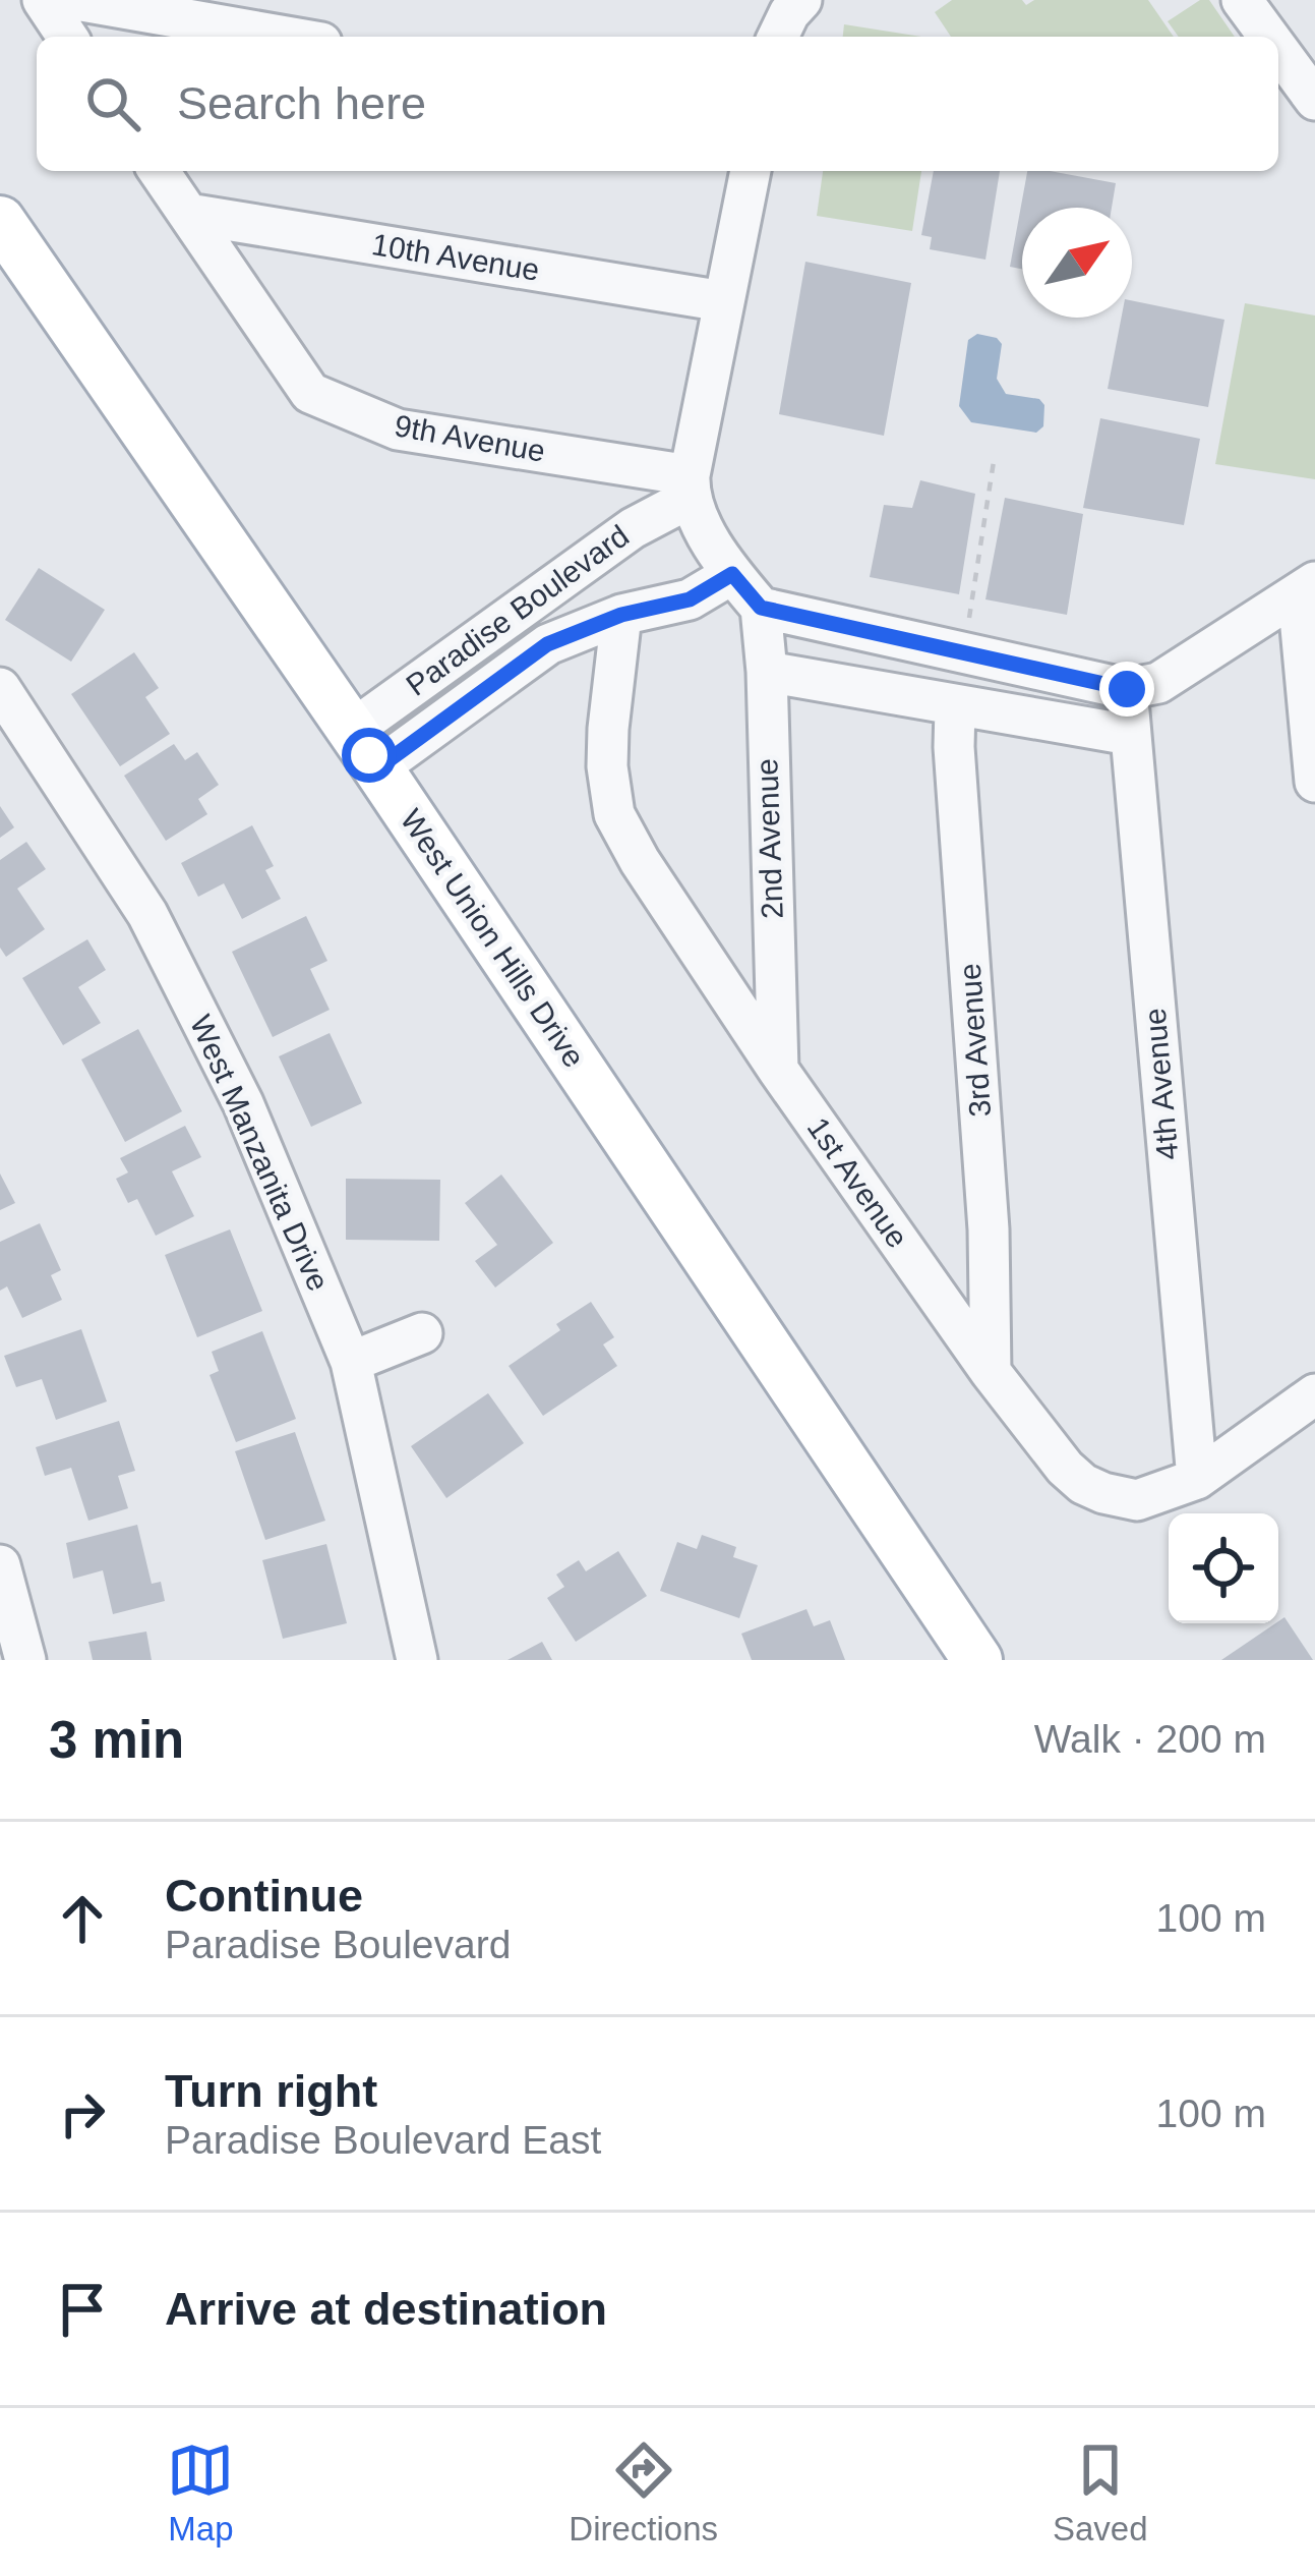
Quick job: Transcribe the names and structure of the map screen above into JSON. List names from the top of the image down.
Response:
{
  "streets": {
    "main road": ["West Union Hills Drive"],
    "street": [
      "10th Avenue",
      "9th Avenue",
      "Paradise Boulevard",
      "2nd Avenue",
      "3rd Avenue",
      "4th Avenue",
      "West Manzanita Drive",
      "1st Avenue"
    ]
  },
  "crossings": [
    ["10th Avenue", "9th Avenue"],
    ["9th Avenue", "Paradise Boulevard"],
    ["Paradise Boulevard", "West Union Hills Drive"],
    ["Paradise Boulevard", "1st Avenue"],
    ["2nd Avenue", "1st Avenue"],
    ["3rd Avenue", "1st Avenue"],
    ["4th Avenue", "1st Avenue"]
  ],
  "north": "top right",
  "page": {
    "search": "Search here",
    "heading": ["3 min", "Walk · 200 m"],
    "list": [
      ["Continue", "Paradise Boulevard", "100 m"],
      ["Turn right", "Paradise Boulevard East", "100 m"],
      "Arrive at destination"
    ],
    "nav": ["Map", "Directions", "Saved"]
  }
}
